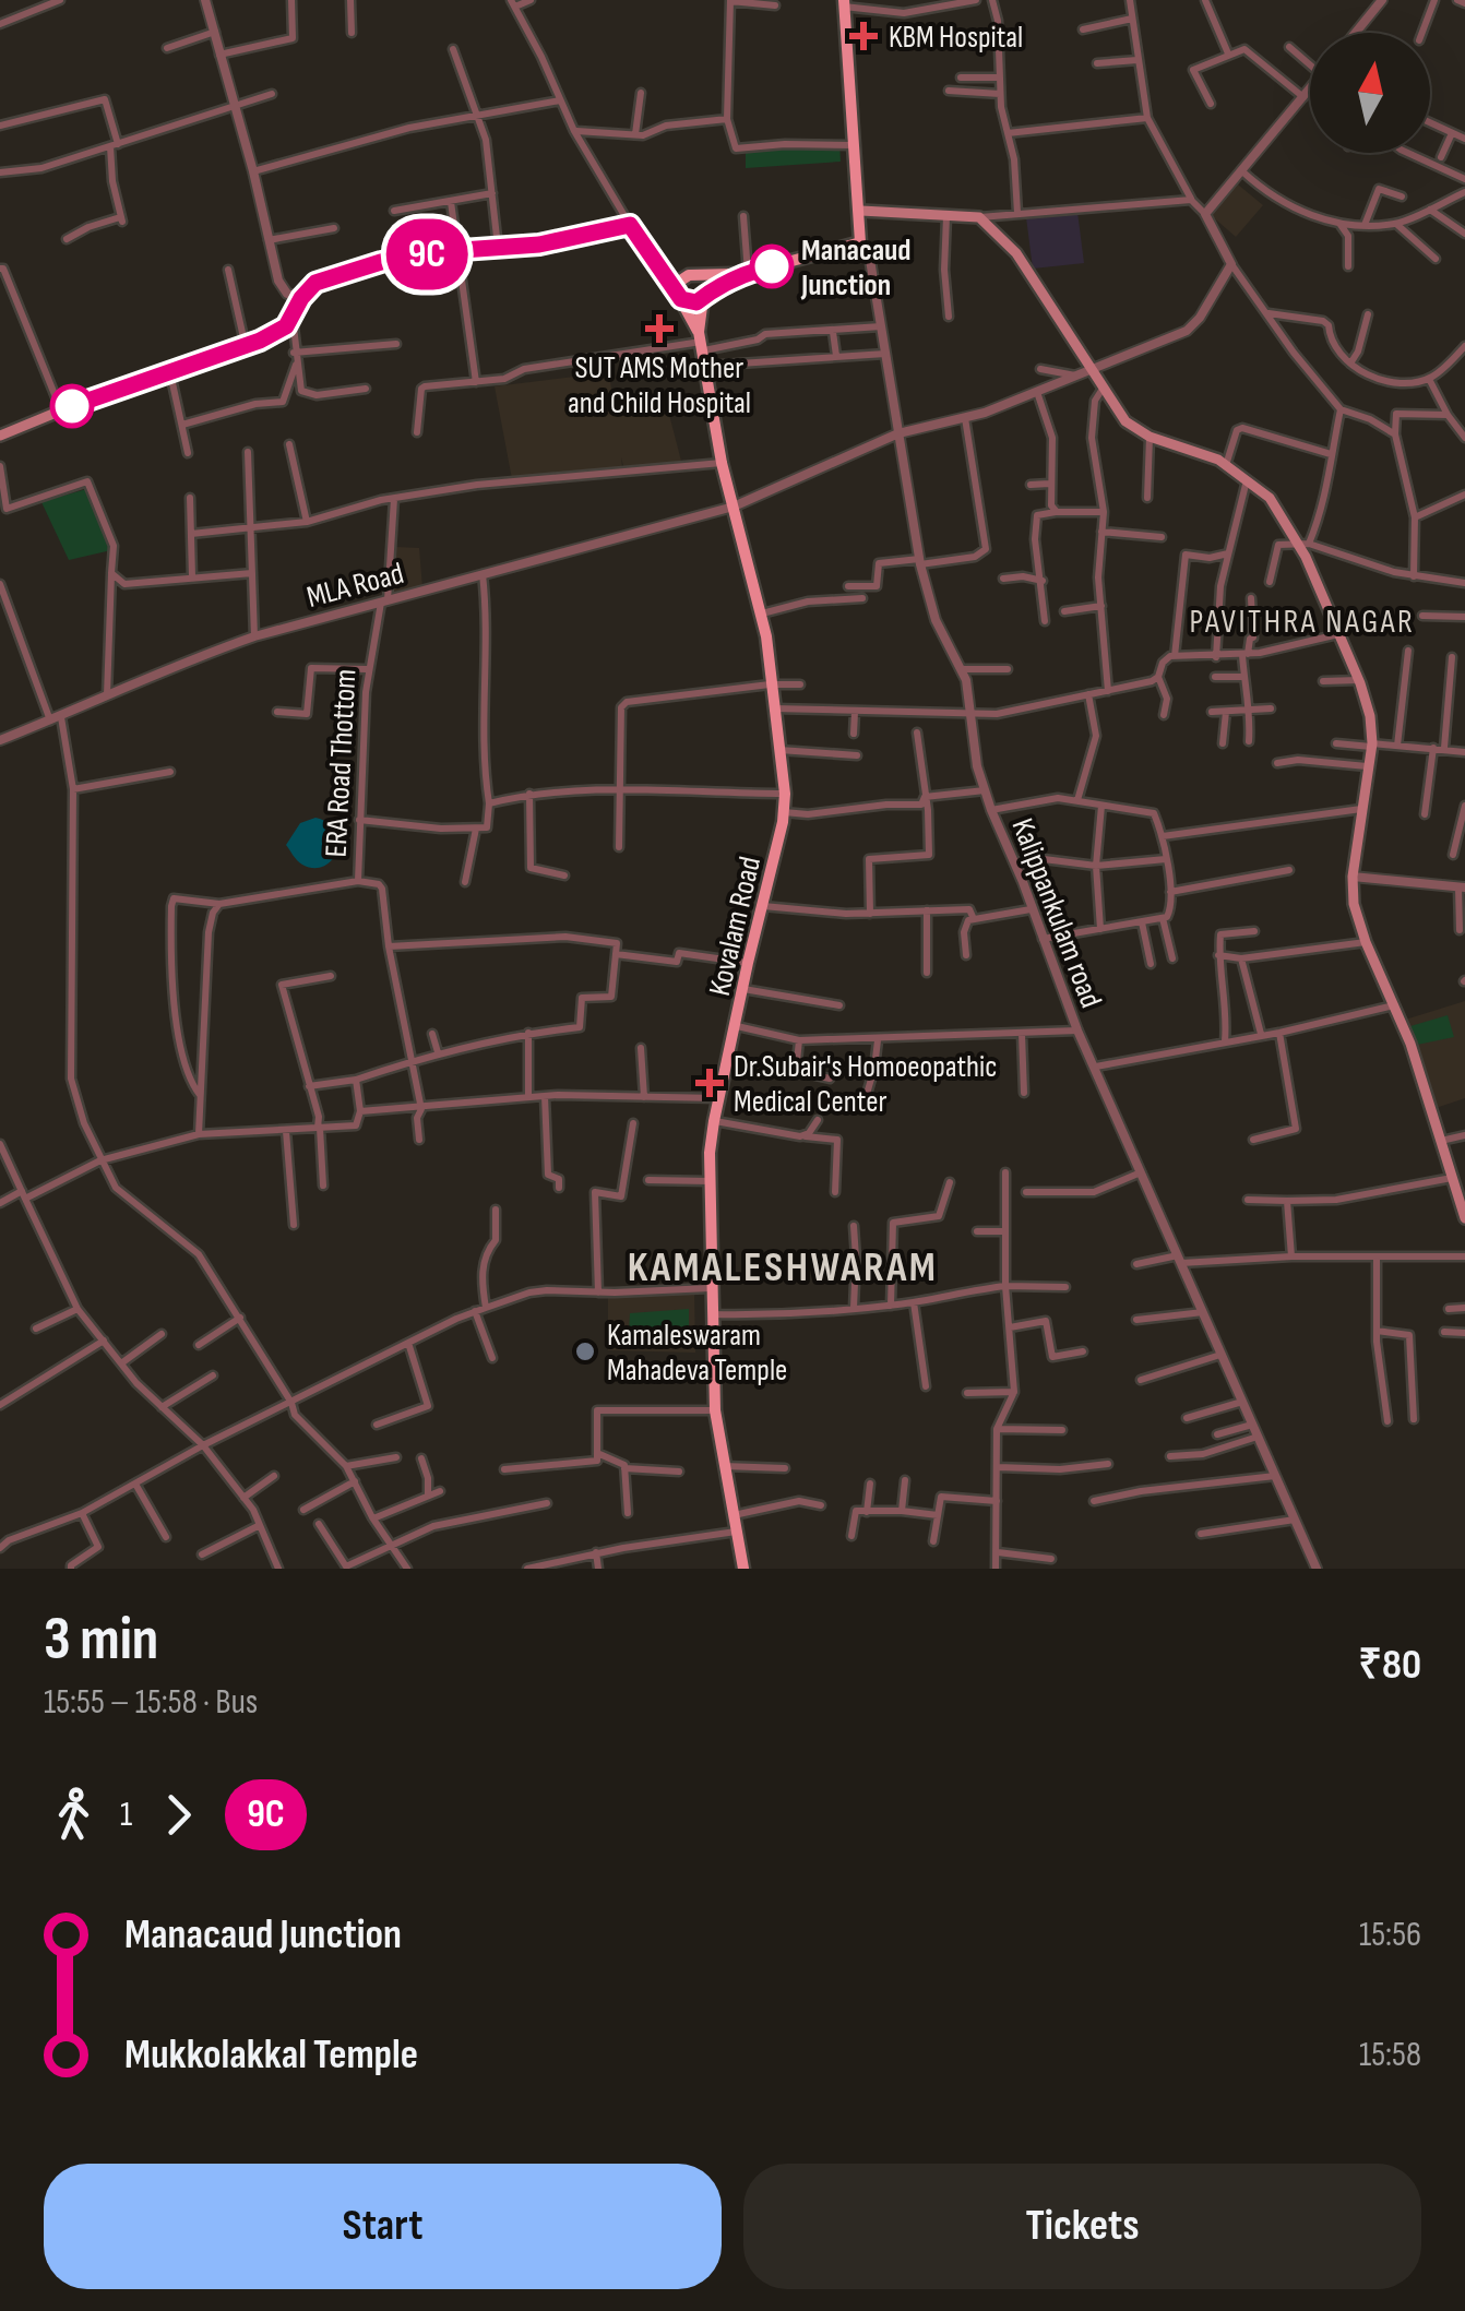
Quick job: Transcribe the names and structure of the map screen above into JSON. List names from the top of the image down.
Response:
{
  "streets": {
    "main road": ["Kovalam Road"],
    "street": ["MLA Road", "ERA Road Thottom", "Kalippankulam road"]
  },
  "crossings": [
    ["MLA Road", "ERA Road Thottom"],
    ["MLA Road", "Kalippankulam road"],
    ["MLA Road", "Kovalam Road"]
  ],
  "districts": ["PAVITHRA NAGAR", "KAMALESHWARAM"],
  "places": {
    "health": ["KBM Hospital", "SUT AMS Mother and Child Hospital", "Dr.Subair's Homoeopathic Medical Center"],
    "other": ["Manacaud Junction", "Kamaleswaram Mahadeva Temple"]
  },
  "lines": ["bus line 9C"],
  "north": "top",
  "page": {
    "on_map": "9C",
    "heading": ["3 min", "15:55 – 15:58 · Bus", "₹80"],
    "legs": ["1", "9C"],
    "list": [
      {
        "name": "Manacaud Junction",
        "value": "15:56"
      },
      {
        "name": "Mukkolakkal Temple",
        "value": "15:58"
      }
    ],
    "buttons": ["Start", "Tickets"]
  }
}
